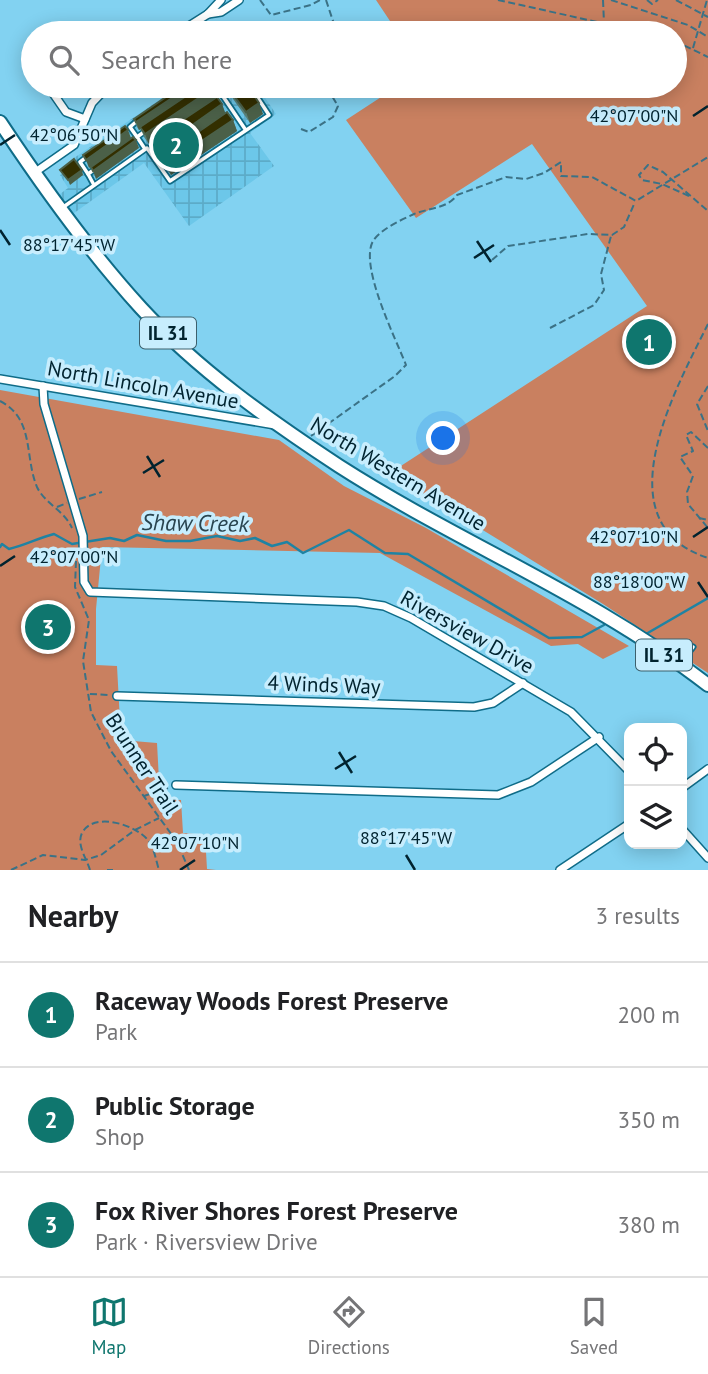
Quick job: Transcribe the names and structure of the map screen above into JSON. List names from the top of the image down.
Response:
{
  "streets": {
    "main road": ["IL 31", "North Western Avenue"],
    "street": ["North Lincoln Avenue", "Riversview Drive", "4 Winds Way"],
    "path": ["Brunner Trail"]
  },
  "crossings": [
    ["North Lincoln Avenue", "North Western Avenue"],
    ["Riversview Drive", "4 Winds Way"]
  ],
  "water": ["Shaw Creek"],
  "page": {
    "search": "Search here",
    "pins": ["2", "1", "3"],
    "heading": ["Nearby", "3 results"],
    "list": [
      {
        "mark": "1",
        "name": "Raceway Woods Forest Preserve",
        "note": "Park",
        "value": "200 m"
      },
      {
        "mark": "2",
        "name": "Public Storage",
        "note": "Shop",
        "value": "350 m"
      },
      {
        "mark": "3",
        "name": "Fox River Shores Forest Preserve",
        "note": "Park · Riversview Drive",
        "value": "380 m"
      }
    ],
    "nav": ["Map", "Directions", "Saved"]
  },
  "coordinates": [
    "42°07'00\"N",
    "42°06'50\"N",
    "88°17'45\"W",
    "42°07'10\"N",
    "88°18'00\"W"
  ]
}
